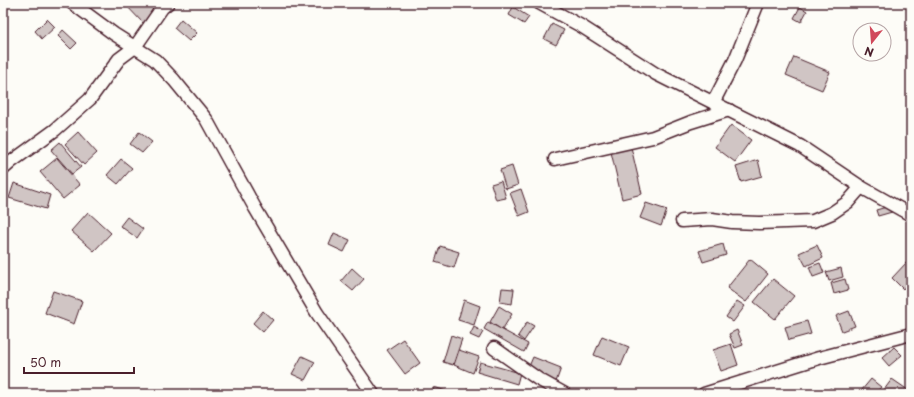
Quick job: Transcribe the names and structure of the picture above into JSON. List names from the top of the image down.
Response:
{
  "scale_bar": "50 m",
  "north": "bottom"
}
